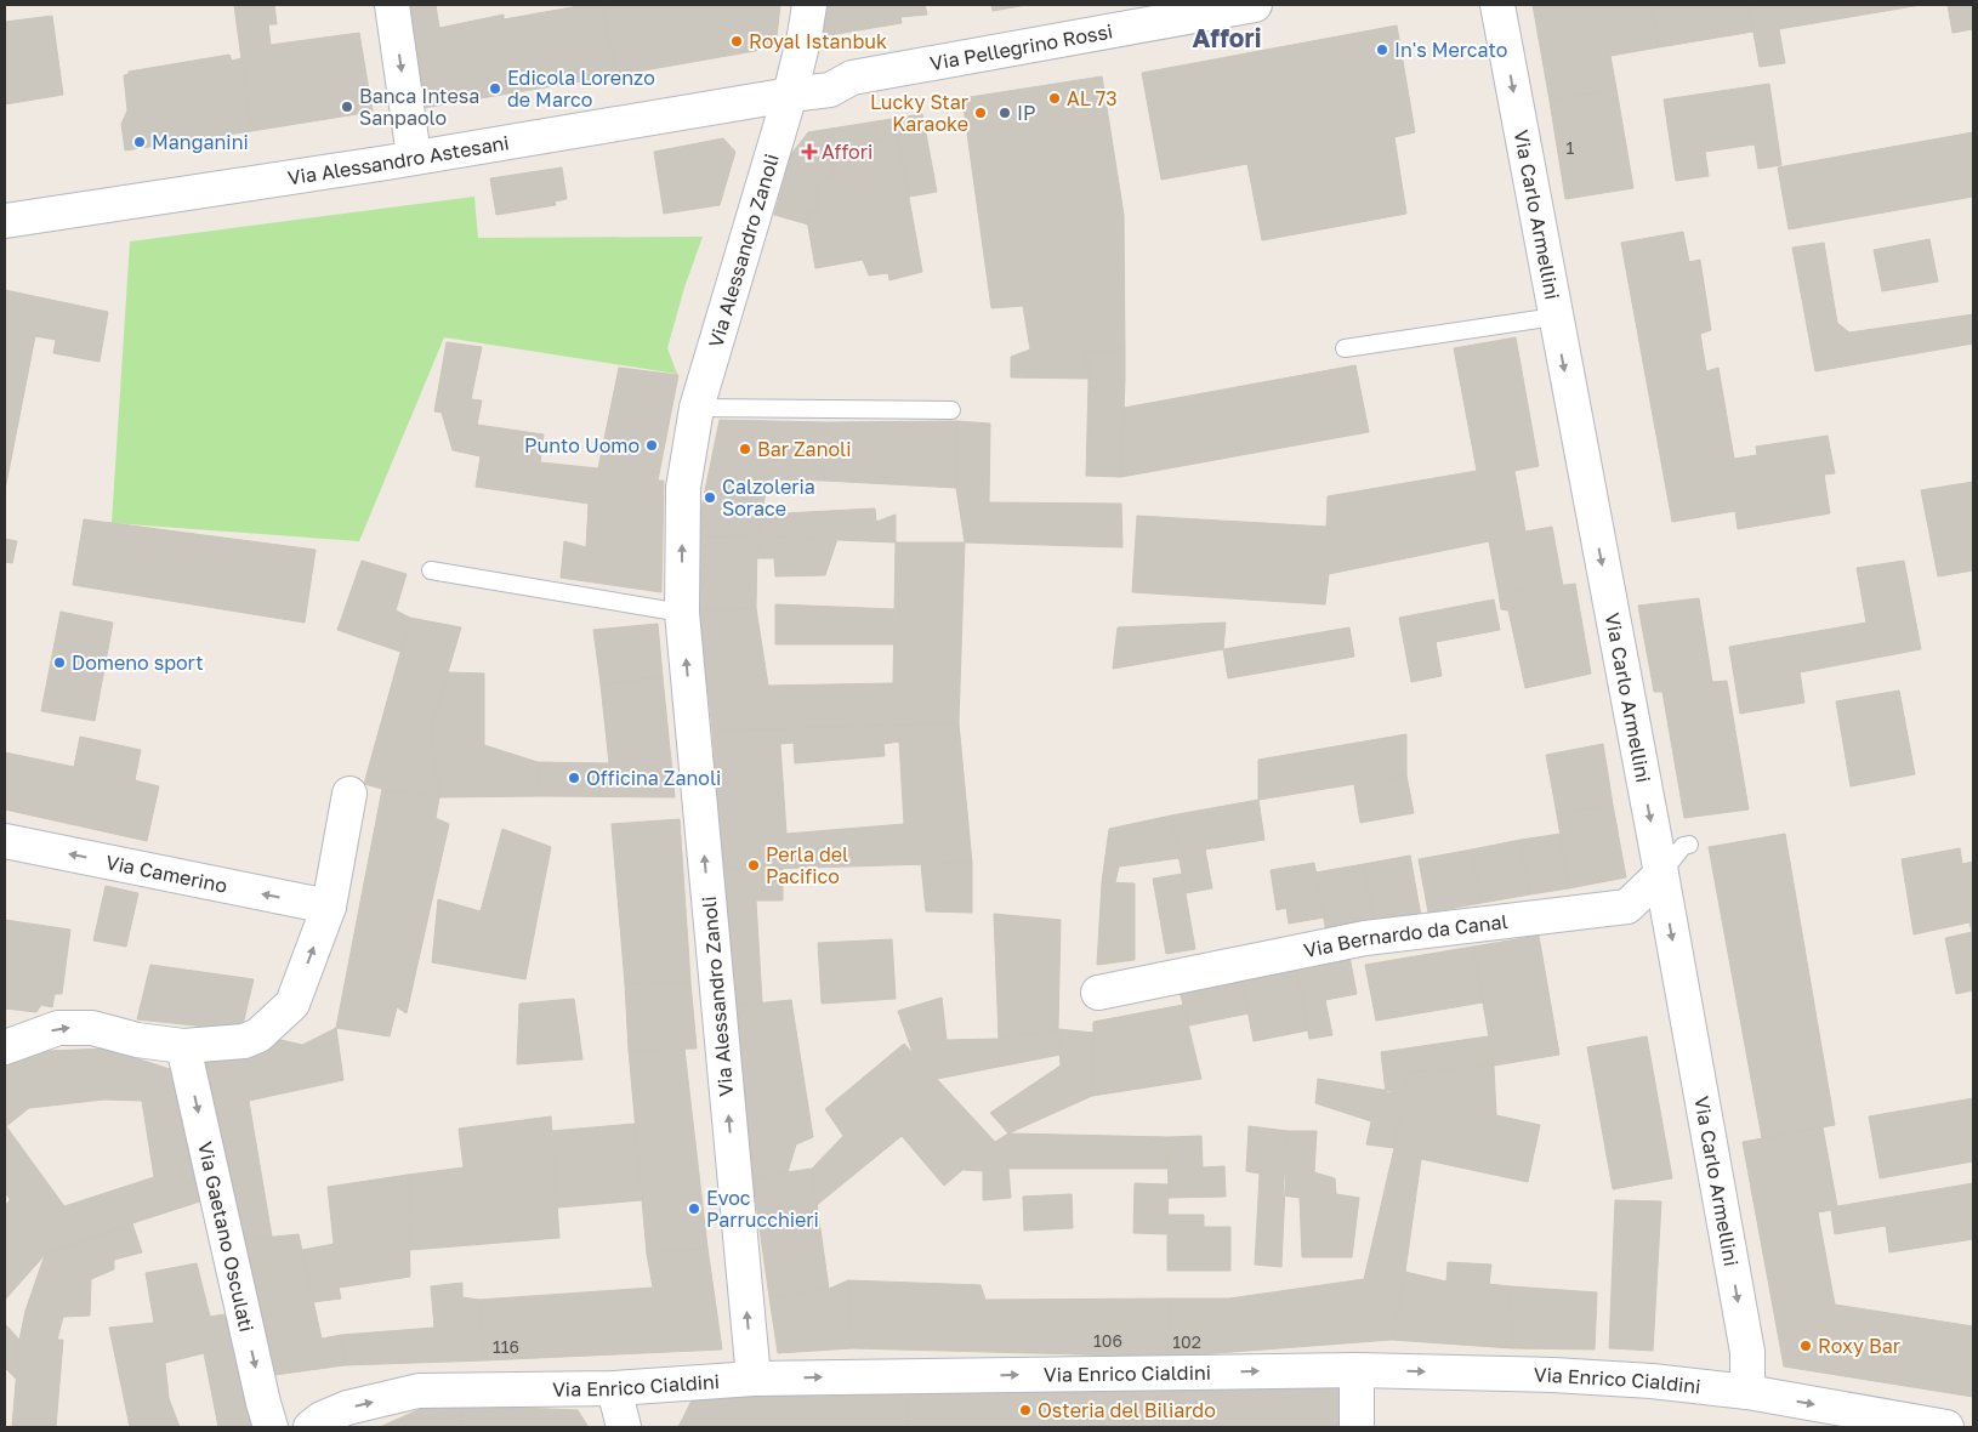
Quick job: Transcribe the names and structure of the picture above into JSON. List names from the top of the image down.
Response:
{
  "streets": {
    "street": [
      "Via Pellegrino Rossi",
      "Via Alessandro Astesani",
      "Via Carlo Armellini",
      "Via Alessandro Zanoli",
      "Via Camerino",
      "Via Bernardo da Canal",
      "Via Gaetano Osculati",
      "Via Enrico Cialdini"
    ]
  },
  "crossings": [
    ["Via Pellegrino Rossi", "Via Alessandro Astesani"],
    ["Via Pellegrino Rossi", "Via Alessandro Zanoli"],
    ["Via Alessandro Astesani", "Via Alessandro Zanoli"],
    ["Via Carlo Armellini", "Via Bernardo da Canal"],
    ["Via Carlo Armellini", "Via Enrico Cialdini"],
    ["Via Alessandro Zanoli", "Via Enrico Cialdini"]
  ],
  "one_way": [
    "Via Carlo Armellini",
    "Via Alessandro Zanoli",
    "Via Gaetano Osculati",
    "Via Enrico Cialdini"
  ],
  "districts": ["Affori"],
  "places": {
    "other": [
      "Royal Istanbuk",
      "In's Mercato",
      "Edicola Lorenzo de Marco",
      "AL 73",
      "Banca Intesa Sanpaolo",
      "Lucky Star Karaoke",
      "IP",
      "Manganini",
      "Punto Uomo",
      "Bar Zanoli",
      "Calzoleria Sorace",
      "Domeno sport",
      "Officina Zanoli",
      "Perla del Pacifico",
      "Evoc Parrucchieri",
      "Roxy Bar",
      "Osteria del Biliardo"
    ],
    "health": ["Affori"]
  },
  "house_numbers": [
    "1",
    "106",
    "102",
    "116"
  ]
}
